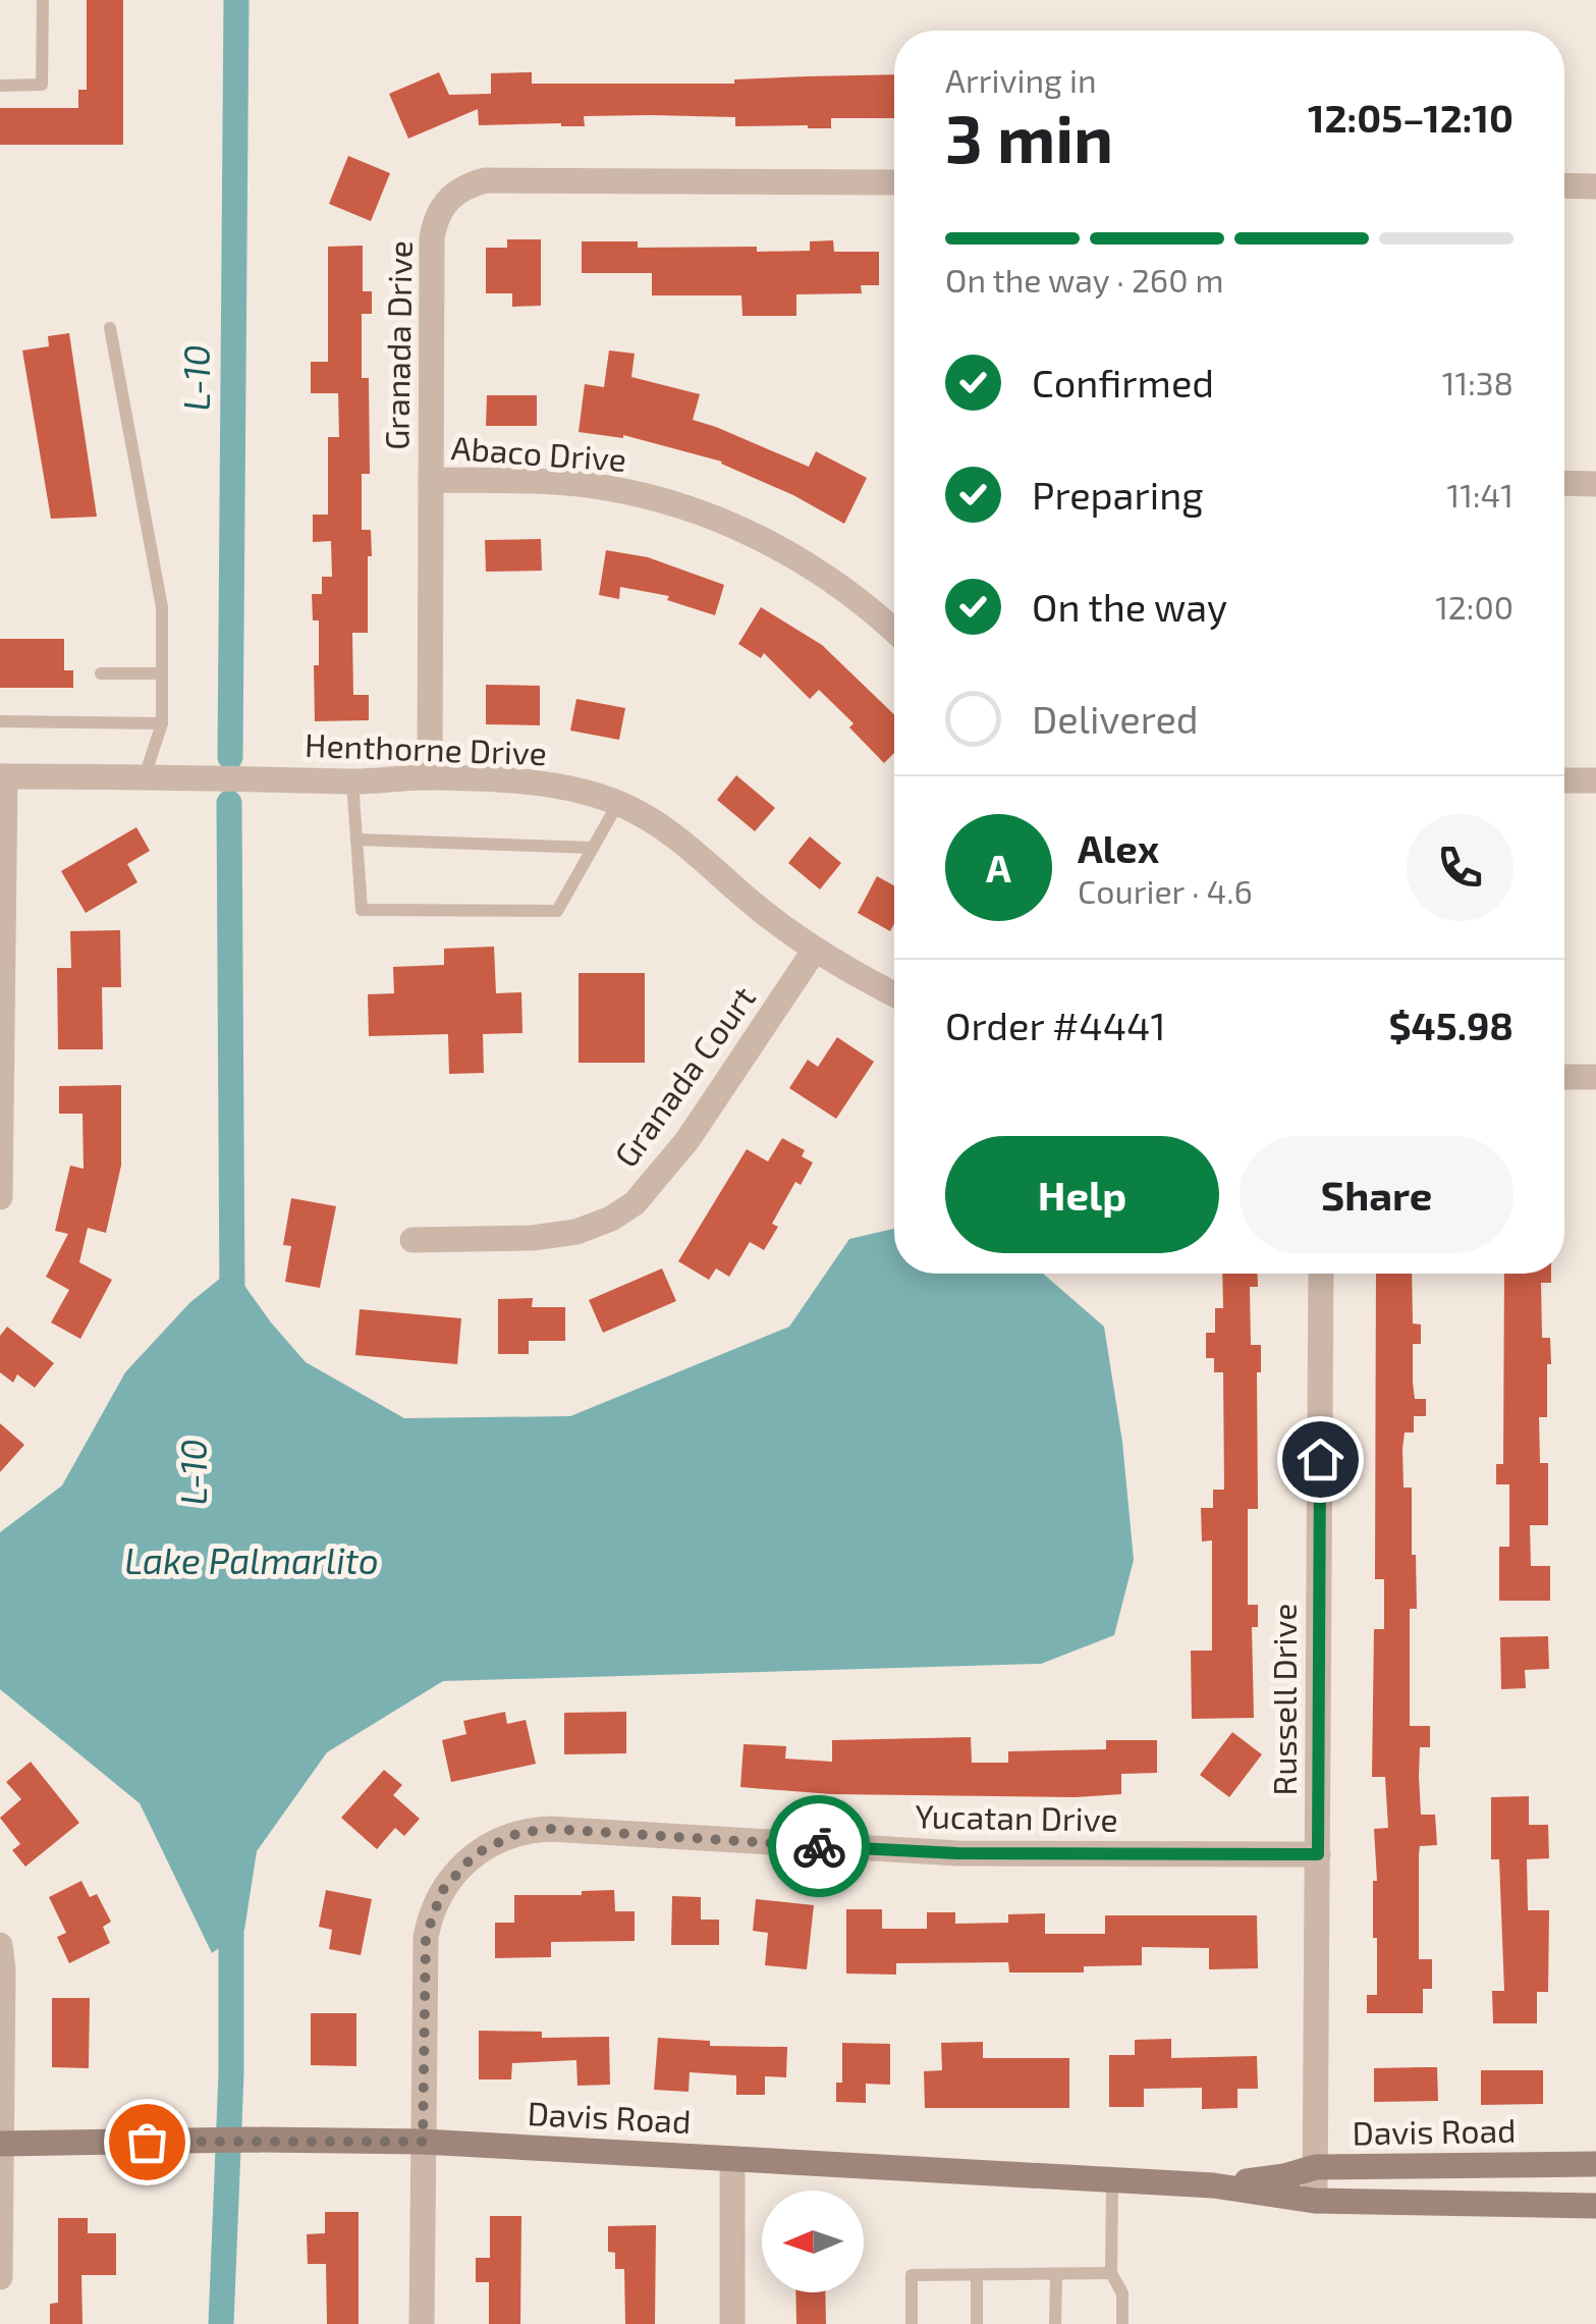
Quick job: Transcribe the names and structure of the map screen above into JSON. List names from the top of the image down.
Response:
{
  "streets": {
    "street": [
      "Granada Drive",
      "Abaco Drive",
      "Henthorne Drive",
      "Granada Court",
      "Russell Drive",
      "Yucatan Drive",
      "Davis Road"
    ]
  },
  "crossings": [
    ["Granada Drive", "Abaco Drive"],
    ["Granada Drive", "Henthorne Drive"],
    ["Henthorne Drive", "Granada Court"],
    ["Russell Drive", "Yucatan Drive"],
    ["Russell Drive", "Davis Road"],
    ["Yucatan Drive", "Davis Road"]
  ],
  "water": ["L-10", "Lake Palmarlito"],
  "north": "left",
  "page": {
    "heading": ["3 min", "Arriving in", "12:05–12:10"],
    "panel": [
      "Alex",
      "Courier · 4.6",
      "Order #4441",
      "$45.98"
    ],
    "bar": "On the way · 260 m",
    "list": [
      ["Confirmed", "11:38"],
      ["Preparing", "11:41"],
      ["On the way", "12:00"],
      "Delivered"
    ],
    "round": "A",
    "buttons": ["Help", "Share"]
  }
}
